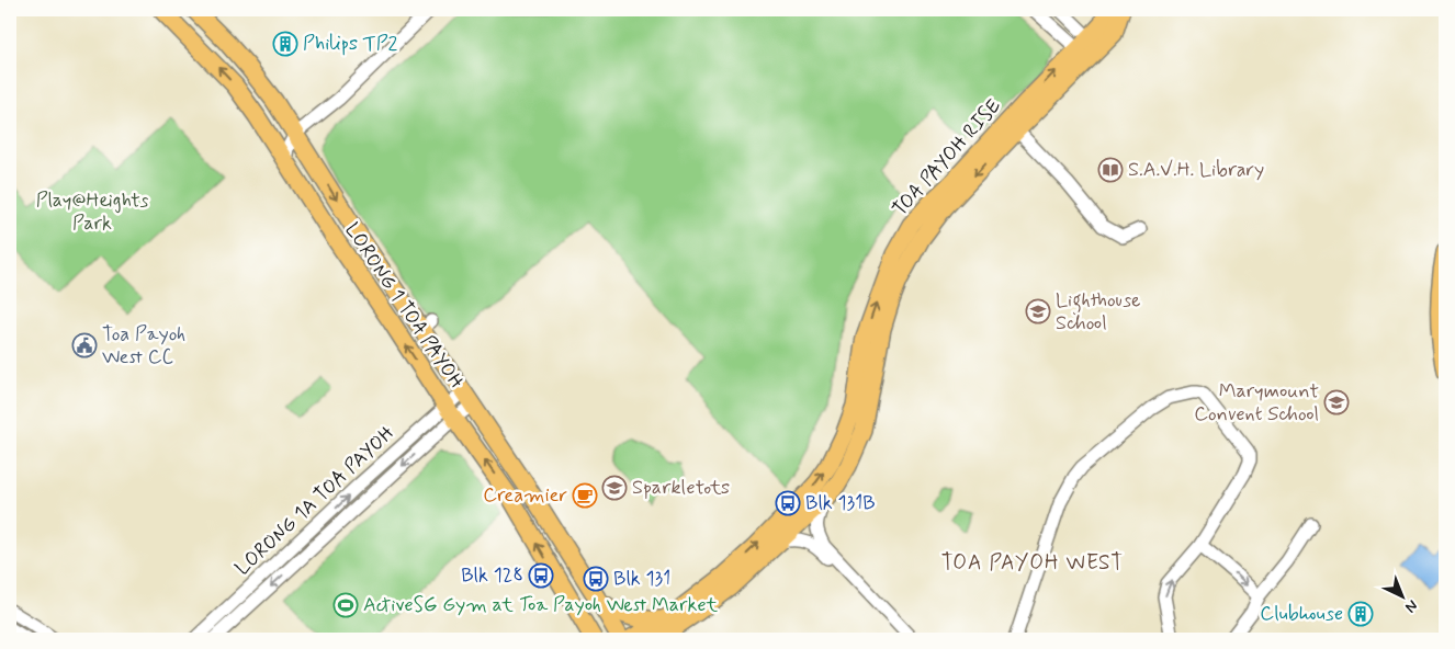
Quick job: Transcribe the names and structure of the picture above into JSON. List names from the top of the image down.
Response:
{
  "streets": {
    "main road": ["TOA PAYOH RISE", "LORONG 1 TOA PAYOH"],
    "street": ["LORONG 1A TOA PAYOH"]
  },
  "crossings": [
    ["LORONG 1 TOA PAYOH", "LORONG 1A TOA PAYOH"]
  ],
  "districts": ["TOA PAYOH WEST"],
  "parks": ["Play@Heights Park"],
  "places": {
    "building": ["Philips TP2", "Clubhouse"],
    "library": ["S.A.V.H. Library"],
    "school or university": ["Lighthouse School", "Marymount Convent School", "Sparkletots"],
    "public building": ["Toa Payoh West CC"],
    "cafe": ["Creamier"],
    "bus stop": ["Blk 131B", "Blk 128", "Blk 131"],
    "sports": ["ActiveSG Gym at Toa Payoh West Market"]
  },
  "north": "bottom right"
}
